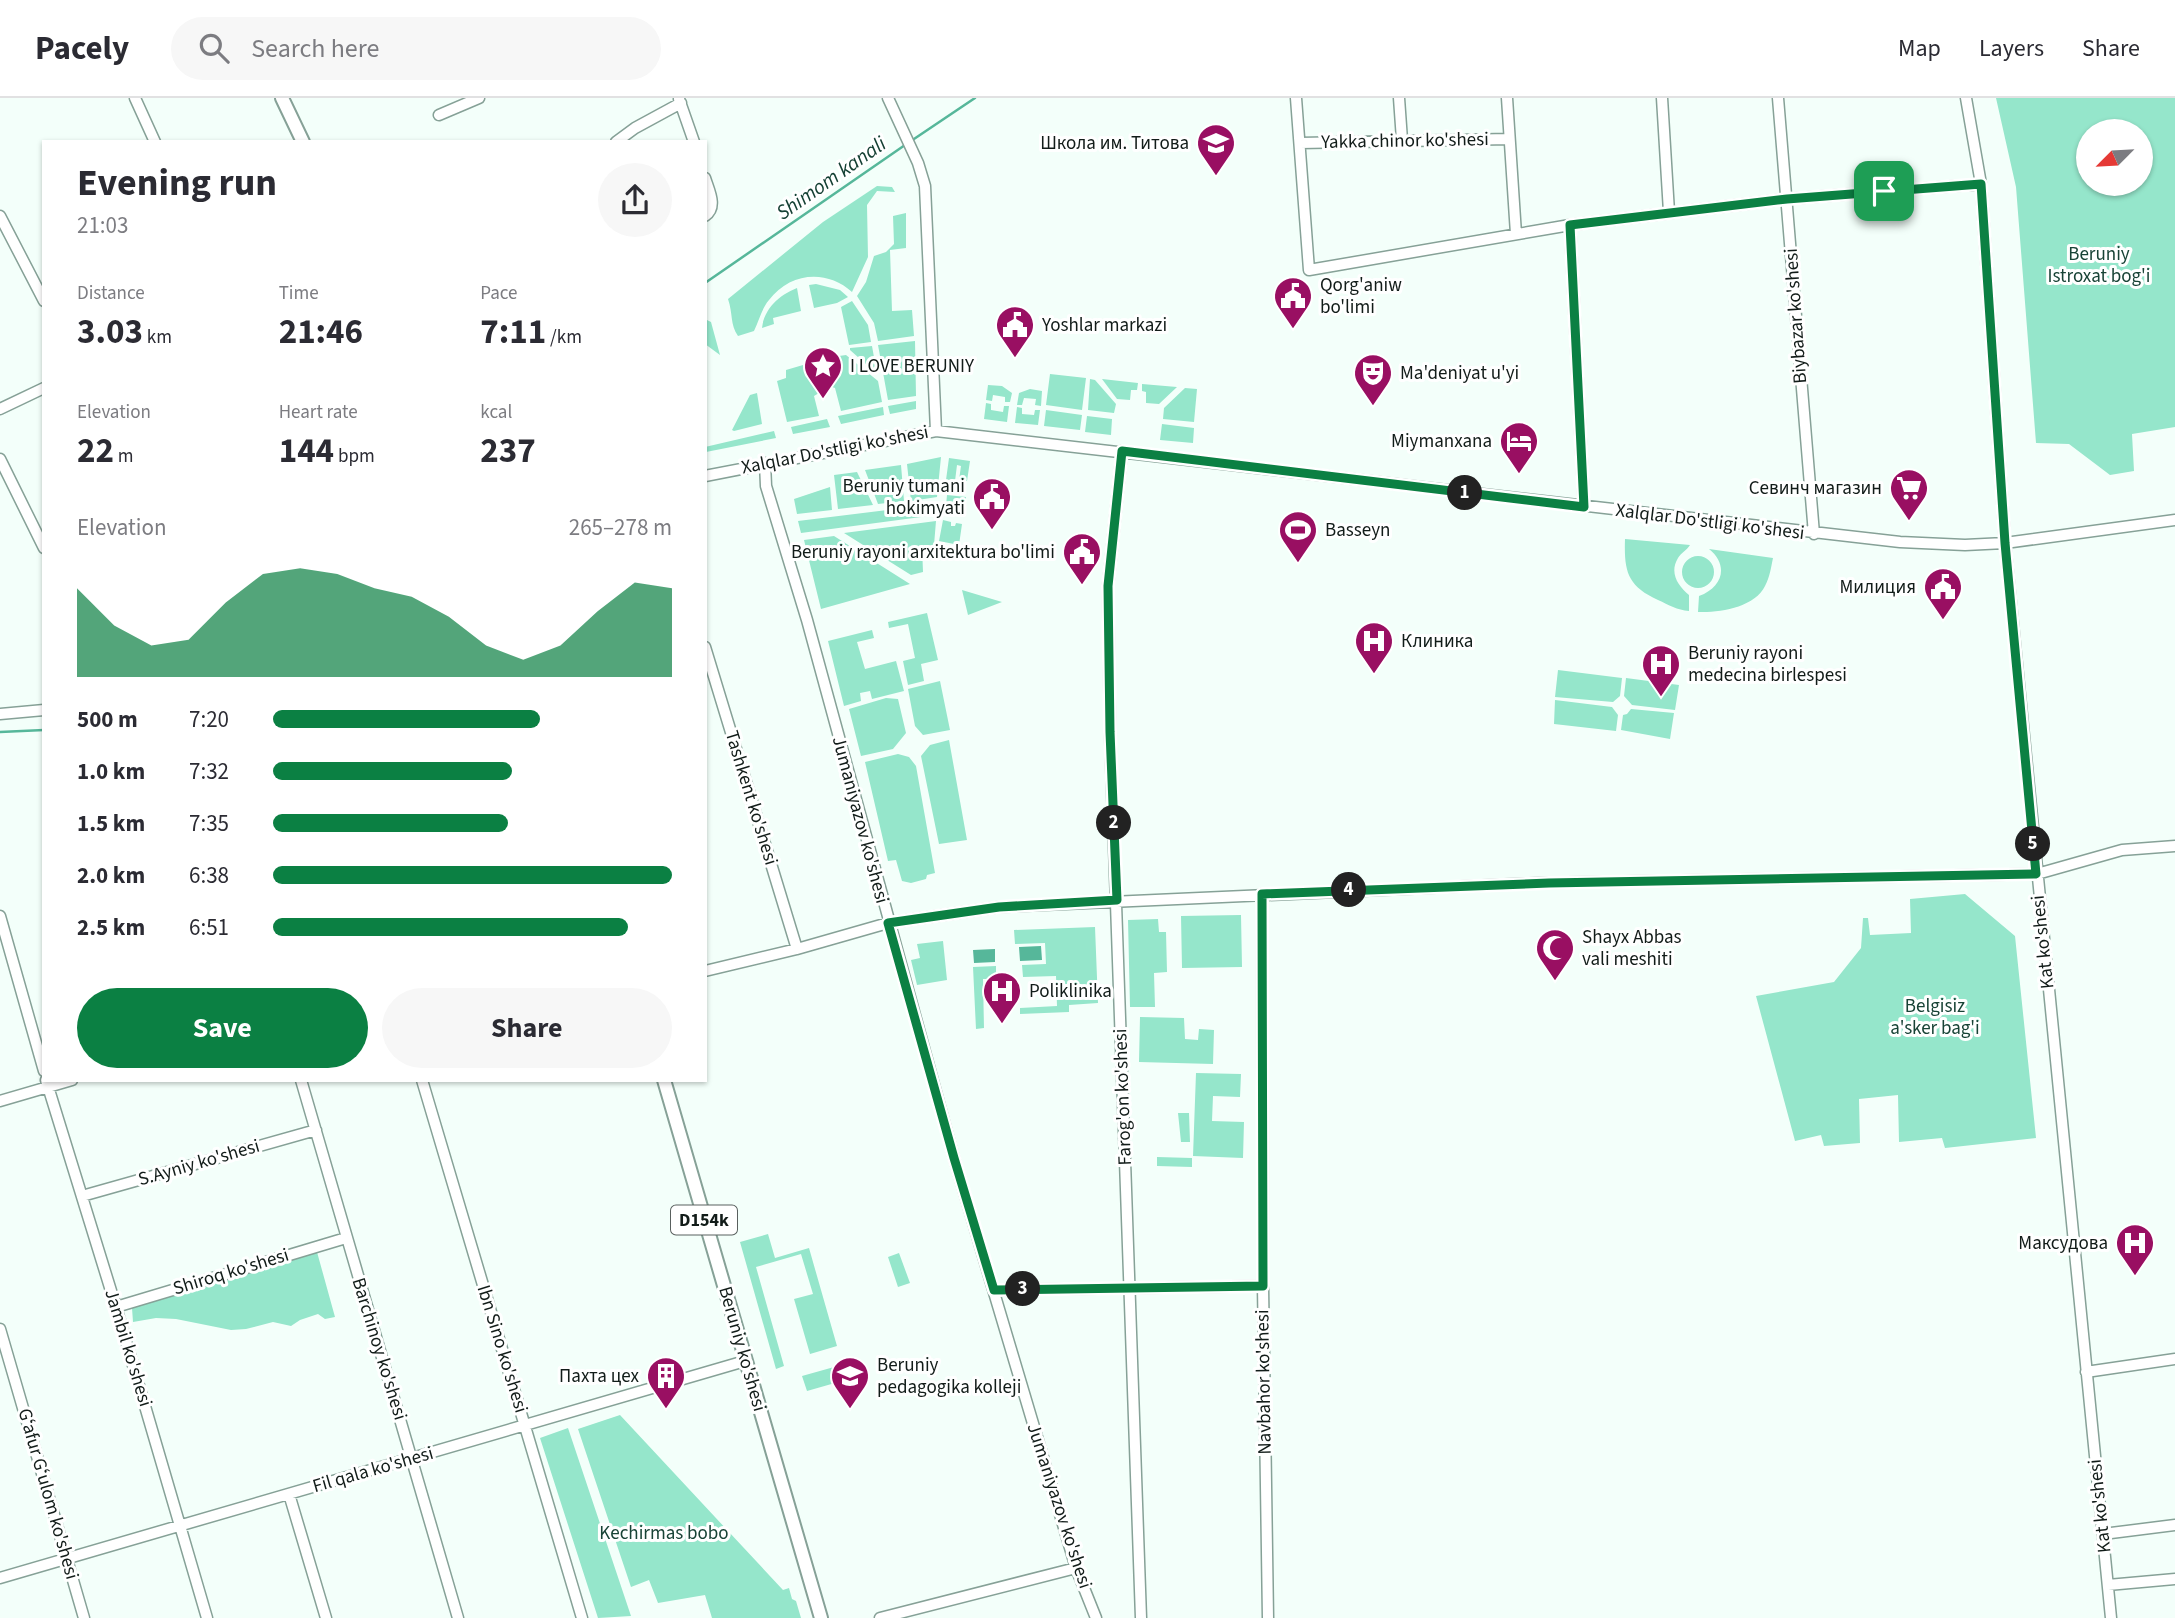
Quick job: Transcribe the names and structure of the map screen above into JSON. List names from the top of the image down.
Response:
{
  "streets": {
    "main road": ["D154k", "Beruniy ko'shesi"],
    "street": [
      "Yakka chinor ko'shesi",
      "Biybazar ko'shesi",
      "Xalqlar Do'stligi ko'shesi",
      "Tashkent ko'shesi",
      "Jumaniyazov ko'shesi",
      "Kat ko'shesi",
      "Farog'on ko'shesi",
      "S.Ayniy ko'shesi",
      "Shiroq ko'shesi",
      "Jambil ko'shesi",
      "Barchinoy ko'shesi",
      "Ibn Sino ko'shesi",
      "Navbahor ko'shesi",
      "Fil qala ko'shesi",
      "Gʻafur Gʻulom ko'shesi"
    ]
  },
  "crossings": [
    ["Biybazar ko'shesi", "Xalqlar Do'stligi ko'shesi"],
    ["Xalqlar Do'stligi ko'shesi", "Jumaniyazov ko'shesi"],
    ["Xalqlar Do'stligi ko'shesi", "Kat ko'shesi"],
    ["Xalqlar Do'stligi ko'shesi", "Farog'on ko'shesi"],
    ["S.Ayniy ko'shesi", "Jambil ko'shesi"],
    ["S.Ayniy ko'shesi", "Barchinoy ko'shesi"],
    ["Shiroq ko'shesi", "Jambil ko'shesi"],
    ["Shiroq ko'shesi", "Barchinoy ko'shesi"],
    ["Jambil ko'shesi", "Fil qala ko'shesi"],
    ["Barchinoy ko'shesi", "Fil qala ko'shesi"],
    ["Ibn Sino ko'shesi", "Fil qala ko'shesi"],
    ["Beruniy ko'shesi", "Fil qala ko'shesi"],
    ["Fil qala ko'shesi", "Gʻafur Gʻulom ko'shesi"]
  ],
  "water": ["Shimom kanali"],
  "parks": ["Beruniy Istroxat bog'i", "Belgisiz a'sker bag'i", "Kechirmas bobo"],
  "places": {
    "school or university": ["Школа им. Титова", "Beruniy pedagogika kolleji"],
    "public building": [
      "Qorg'aniw bo'limi",
      "Yoshlar markazi",
      "Beruniy tumani hokimyati",
      "Beruniy rayoni arxitektura bo'limi",
      "Милиция"
    ],
    "place": ["I LOVE BERUNIY"],
    "theatre": ["Ma'deniyat u'yi"],
    "hotel": ["Miymanxana"],
    "supermarket": ["Севинч магазин"],
    "sports": ["Basseyn"],
    "hospital": [
      "Клиника",
      "Beruniy rayoni medecina birlespesi",
      "Poliklinika",
      "Максудова"
    ],
    "mosque": ["Shayx Abbas vali meshiti"],
    "building": ["Пахта цех"]
  },
  "north": "bottom left",
  "page": {
    "header": "Pacely",
    "search": "Search here",
    "nav": ["Map", "Layers", "Share"],
    "heading": ["Evening run", "21:03"],
    "stats": [
      ["Distance", "3.03 km"],
      ["Time", "21:46"],
      ["Pace", "7:11 /km"],
      ["Elevation", "22 m"],
      ["Heart rate", "144 bpm"],
      ["kcal", "237"]
    ],
    "pins": [
      "1",
      "2",
      "5",
      "4",
      "3"
    ],
    "chart": ["Elevation", "265–278 m"],
    "list": [
      {
        "name": "500 m",
        "note": "7:20"
      },
      {
        "name": "1.0 km",
        "note": "7:32"
      },
      {
        "name": "1.5 km",
        "note": "7:35"
      },
      {
        "name": "2.0 km",
        "note": "6:38"
      },
      {
        "name": "2.5 km",
        "note": "6:51"
      }
    ],
    "buttons": ["Save", "Share"]
  }
}
